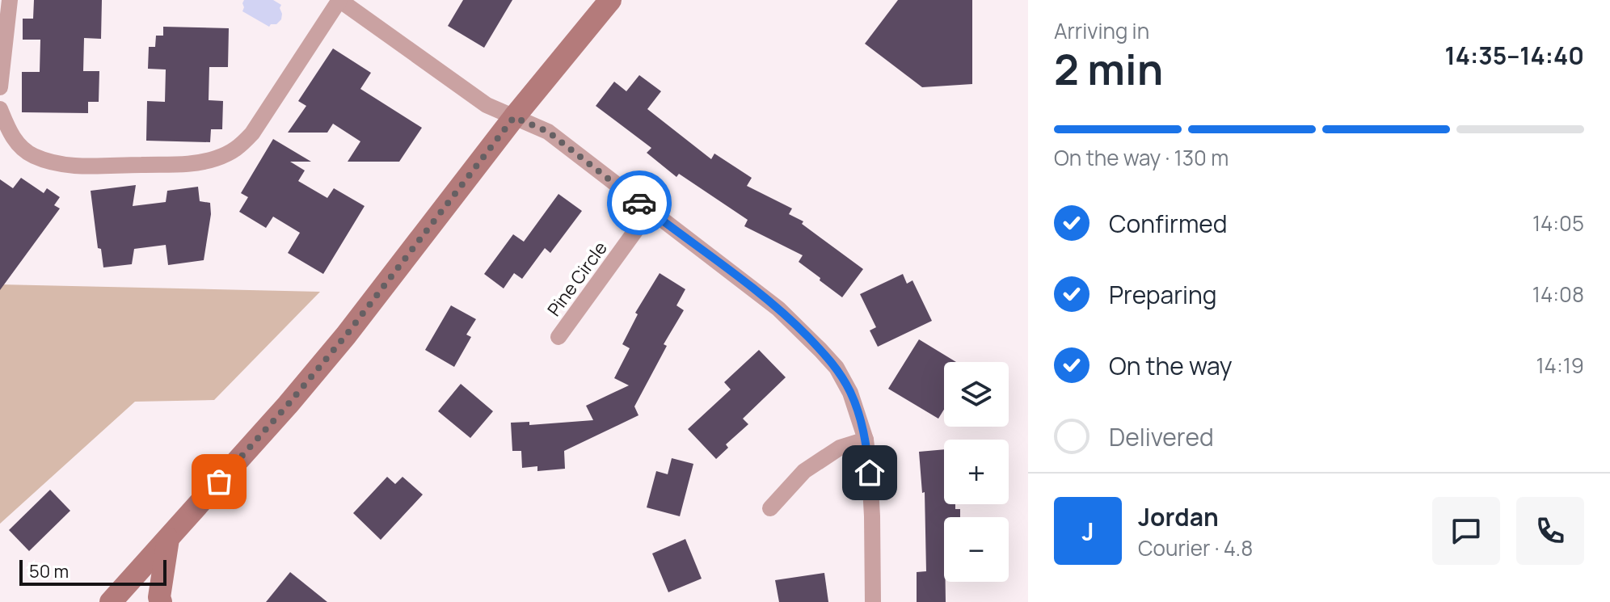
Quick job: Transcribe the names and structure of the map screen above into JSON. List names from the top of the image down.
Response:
{
  "streets": {
    "street": ["Pine Circle"]
  },
  "scale_bar": "50 m",
  "page": {
    "heading": ["2 min", "Arriving in", "14:35–14:40"],
    "panel": ["Jordan", "Courier · 4.8"],
    "bar": "On the way · 130 m",
    "list": [
      ["Confirmed", "14:05"],
      ["Preparing", "14:08"],
      ["On the way", "14:19"],
      "Delivered"
    ],
    "map_buttons": ["+", "−"],
    "round": "J",
    "scale": "50 m"
  }
}
